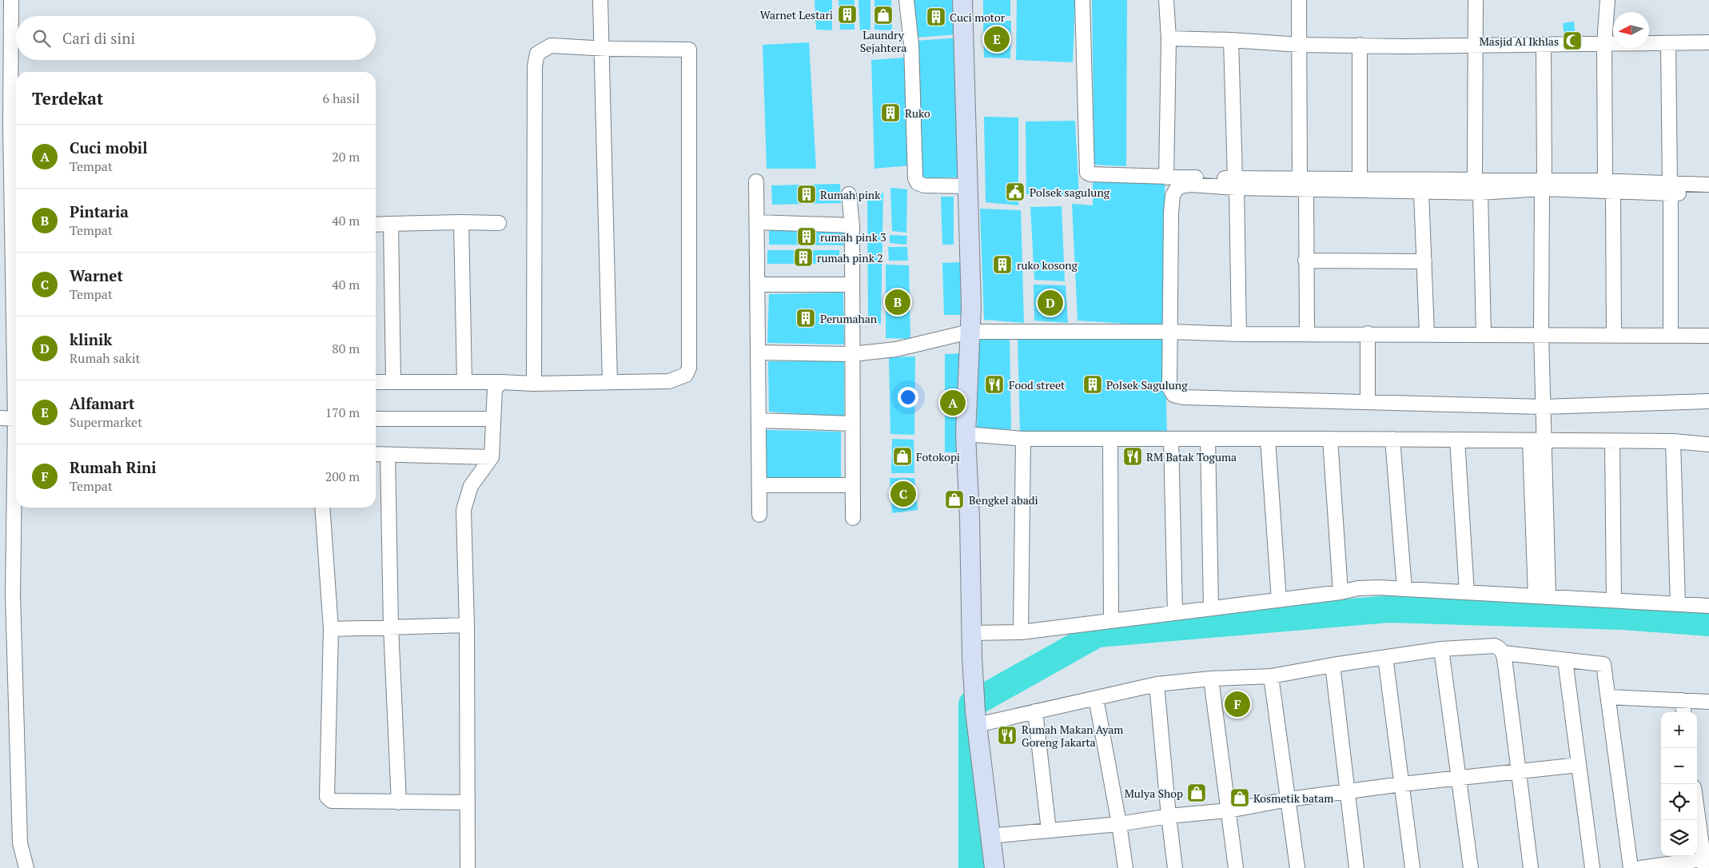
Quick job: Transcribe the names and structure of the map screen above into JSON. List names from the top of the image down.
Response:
{
  "places": {
    "building": [
      "Warnet Lestari",
      "Cuci motor",
      "Ruko",
      "Rumah pink",
      "rumah pink 3",
      "rumah pink 2",
      "ruko kosong",
      "Perumahan",
      "Polsek Sagulung"
    ],
    "shop": [
      "Laundry Sejahtera",
      "Fotokopi",
      "Bengkel abadi",
      "Mulya Shop",
      "Kosmetik batam"
    ],
    "mosque": ["Masjid Al Ikhlas"],
    "public building": ["Polsek sagulung"],
    "restaurant": ["Food street", "RM Batak Toguma", "Rumah Makan Ayam Goreng Jakarta"]
  },
  "north": "left",
  "page": {
    "search": "Cari di sini",
    "pins": [
      "E",
      "B",
      "D",
      "A",
      "C",
      "F"
    ],
    "heading": ["Terdekat", "6 hasil"],
    "list": [
      {
        "mark": "A",
        "name": "Cuci mobil",
        "note": "Tempat",
        "value": "20 m"
      },
      {
        "mark": "B",
        "name": "Pintaria",
        "note": "Tempat",
        "value": "40 m"
      },
      {
        "mark": "C",
        "name": "Warnet",
        "note": "Tempat",
        "value": "40 m"
      },
      {
        "mark": "D",
        "name": "klinik",
        "note": "Rumah sakit",
        "value": "80 m"
      },
      {
        "mark": "E",
        "name": "Alfamart",
        "note": "Supermarket",
        "value": "170 m"
      },
      {
        "mark": "F",
        "name": "Rumah Rini",
        "note": "Tempat",
        "value": "200 m"
      }
    ],
    "map_buttons": ["+", "−"]
  }
}
